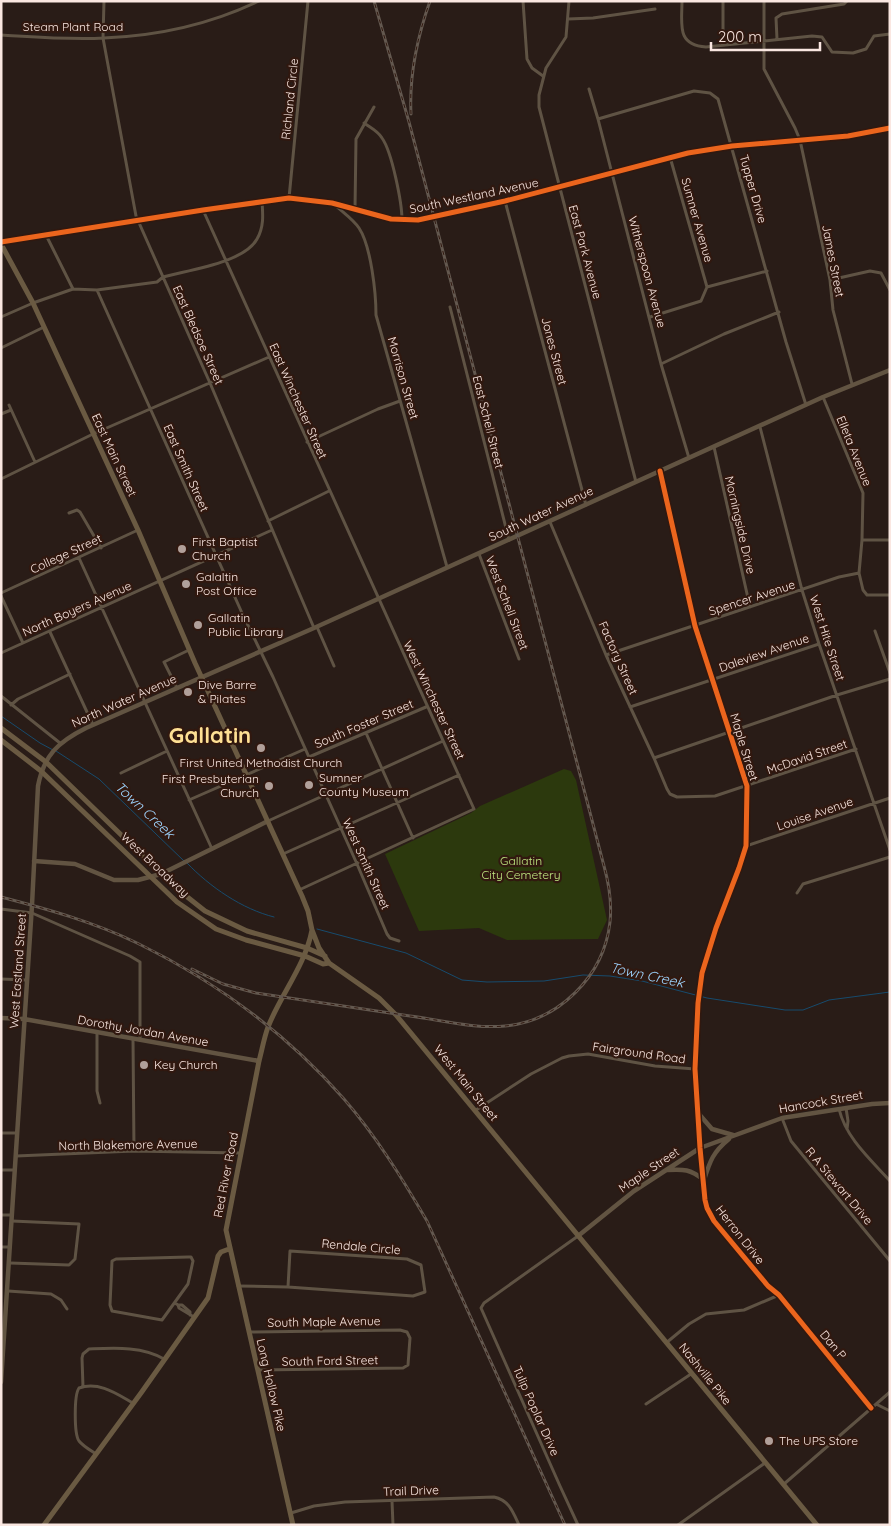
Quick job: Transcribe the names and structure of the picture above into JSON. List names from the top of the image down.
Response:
{
  "streets": {
    "main road": [
      "East Main Street",
      "West Broadway",
      "West Main Street",
      "Red River Road",
      "Nashville Pike",
      "Long Hollow Pike"
    ],
    "street": [
      "Steam Plant Road",
      "Richland Circle",
      "Tupper Drive",
      "South Westland Avenue",
      "Sumner Avenue",
      "East Park Avenue",
      "James Street",
      "Witherspoon Avenue",
      "East Bledsoe Street",
      "Jones Street",
      "Morrison Street",
      "East Winchester Street",
      "East Schell Street",
      "Elleta Avenue",
      "East Smith Street",
      "South Water Avenue",
      "Morningside Drive",
      "College Street",
      "Spencer Avenue",
      "West Schell Street",
      "North Boyers Avenue",
      "West Hite Street",
      "Daleview Avenue",
      "Factory Street",
      "West Winchester Street",
      "North Water Avenue",
      "South Foster Street",
      "Maple Street",
      "McDavid Street",
      "Louise Avenue",
      "West Smith Street",
      "West Eastland Street",
      "Dorothy Jordan Avenue",
      "Fairground Road",
      "Hancock Street",
      "North Blakemore Avenue",
      "R A Stewart Drive",
      "Herron Drive",
      "Rendale Circle",
      "South Maple Avenue",
      "Dan P",
      "South Ford Street",
      "Tulip Poplar Drive",
      "Trail Drive"
    ]
  },
  "crossings": [
    ["Steam Plant Road", "East Bledsoe Street"],
    ["Richland Circle", "South Westland Avenue"],
    ["Tupper Drive", "South Westland Avenue"],
    ["Tupper Drive", "Witherspoon Avenue"],
    ["Tupper Drive", "South Water Avenue"],
    ["South Westland Avenue", "Sumner Avenue"],
    ["South Westland Avenue", "East Park Avenue"],
    ["South Westland Avenue", "James Street"],
    ["South Westland Avenue", "Witherspoon Avenue"],
    ["South Westland Avenue", "East Bledsoe Street"],
    ["South Westland Avenue", "Jones Street"],
    ["South Westland Avenue", "Morrison Street"],
    ["South Westland Avenue", "East Winchester Street"],
    ["South Westland Avenue", "East Main Street"],
    ["East Park Avenue", "South Water Avenue"],
    ["James Street", "South Water Avenue"],
    ["Witherspoon Avenue", "South Water Avenue"],
    ["East Bledsoe Street", "South Water Avenue"],
    ["East Bledsoe Street", "North Boyers Avenue"],
    ["Jones Street", "South Water Avenue"],
    ["Morrison Street", "South Water Avenue"],
    ["East Winchester Street", "South Water Avenue"],
    ["East Winchester Street", "West Winchester Street"],
    ["East Schell Street", "South Water Avenue"],
    ["Elleta Avenue", "South Water Avenue"],
    ["Elleta Avenue", "Spencer Avenue"],
    ["East Main Street", "South Water Avenue"],
    ["East Main Street", "College Street"],
    ["East Main Street", "North Boyers Avenue"],
    ["East Main Street", "North Water Avenue"],
    ["East Smith Street", "South Water Avenue"],
    ["East Smith Street", "North Boyers Avenue"],
    ["East Smith Street", "West Smith Street"],
    ["South Water Avenue", "Morningside Drive"],
    ["South Water Avenue", "West Schell Street"],
    ["South Water Avenue", "West Hite Street"],
    ["South Water Avenue", "Factory Street"],
    ["South Water Avenue", "West Winchester Street"],
    ["South Water Avenue", "North Water Avenue"],
    ["South Water Avenue", "Maple Street"],
    ["South Water Avenue", "West Smith Street"],
    ["Morningside Drive", "Spencer Avenue"],
    ["Spencer Avenue", "West Hite Street"],
    ["Spencer Avenue", "Factory Street"],
    ["Spencer Avenue", "Maple Street"],
    ["West Hite Street", "Daleview Avenue"],
    ["West Hite Street", "McDavid Street"],
    ["West Hite Street", "Louise Avenue"],
    ["Daleview Avenue", "Factory Street"],
    ["Daleview Avenue", "Maple Street"],
    ["Factory Street", "McDavid Street"],
    ["West Winchester Street", "South Foster Street"],
    ["North Water Avenue", "West Broadway"],
    ["North Water Avenue", "West Eastland Street"],
    ["South Foster Street", "West Smith Street"],
    ["Maple Street", "McDavid Street"],
    ["Maple Street", "Louise Avenue"],
    ["Maple Street", "Fairground Road"],
    ["Maple Street", "West Main Street"],
    ["Maple Street", "Hancock Street"],
    ["Maple Street", "Herron Drive"],
    ["Maple Street", "Nashville Pike"],
    ["Maple Street", "Tulip Poplar Drive"],
    ["West Broadway", "West Eastland Street"],
    ["West Broadway", "West Main Street"],
    ["West Broadway", "Red River Road"],
    ["West Eastland Street", "Dorothy Jordan Avenue"],
    ["West Eastland Street", "North Blakemore Avenue"],
    ["Dorothy Jordan Avenue", "Red River Road"],
    ["Fairground Road", "West Main Street"],
    ["West Main Street", "Red River Road"],
    ["West Main Street", "Nashville Pike"],
    ["Hancock Street", "R A Stewart Drive"],
    ["Hancock Street", "Herron Drive"],
    ["North Blakemore Avenue", "Red River Road"],
    ["Red River Road", "Long Hollow Pike"],
    ["Herron Drive", "Dan P"],
    ["Rendale Circle", "Long Hollow Pike"],
    ["South Maple Avenue", "South Ford Street"],
    ["South Maple Avenue", "Long Hollow Pike"],
    ["South Ford Street", "Long Hollow Pike"],
    ["Long Hollow Pike", "Trail Drive"]
  ],
  "districts": ["Gallatin"],
  "water": ["Town Creek"],
  "parks": ["Gallatin City Cemetery"],
  "places": [
    "First Baptist Church",
    "Galaltin Post Office",
    "Gallatin Public Library",
    "Dive Barre & Pilates",
    "First United Methodist Church",
    "Sumner County Museum",
    "First Presbyterian Church",
    "Key Church",
    "The UPS Store"
  ],
  "scale_bar": "200 m"
}
